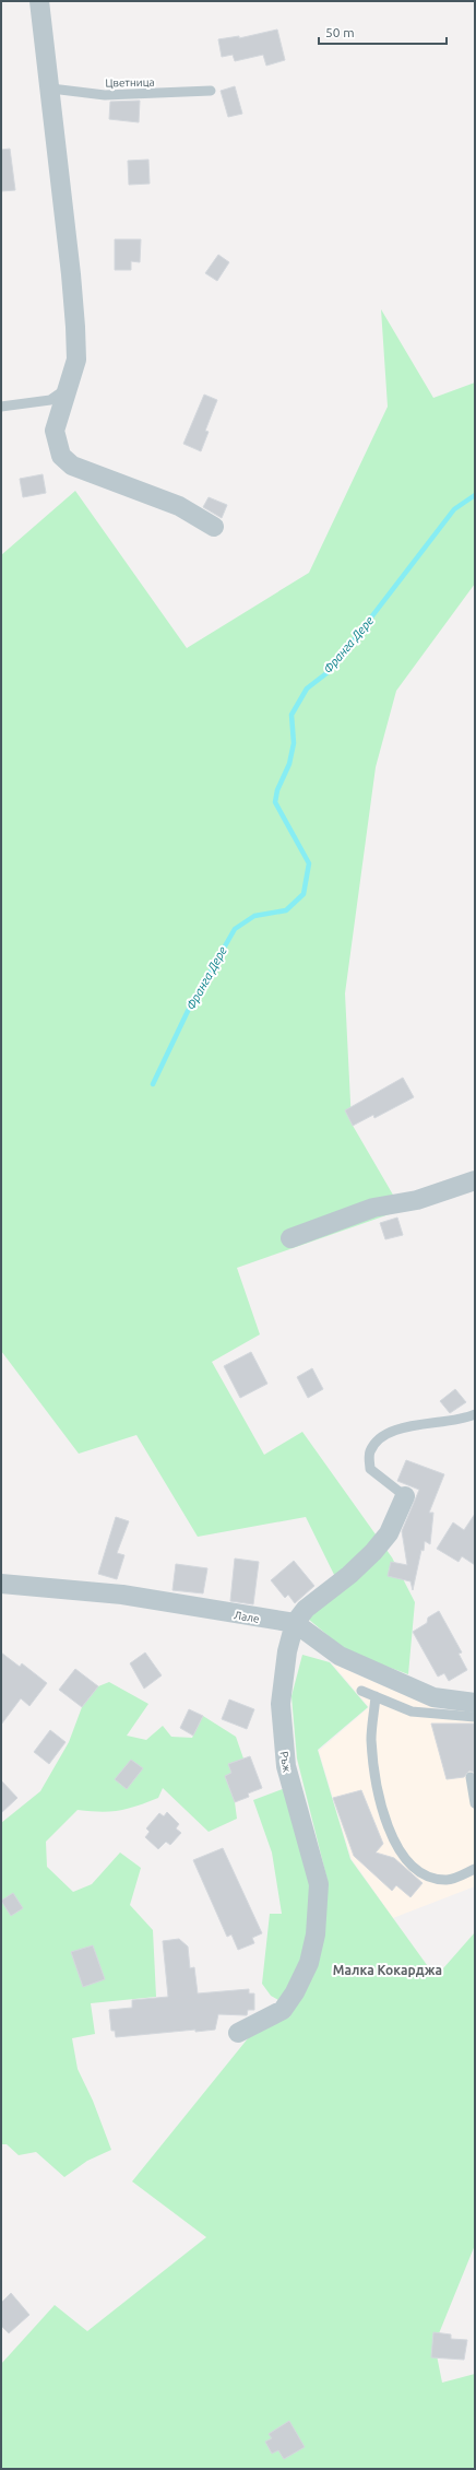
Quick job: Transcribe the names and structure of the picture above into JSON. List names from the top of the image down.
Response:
{
  "streets": {
    "street": ["Лале", "Ръж"],
    "lane": ["Цветница"]
  },
  "crossings": [
    ["Лале", "Ръж"]
  ],
  "districts": ["Малка Кокарджа"],
  "water": ["Франга Дере"],
  "scale_bar": "50 m"
}
